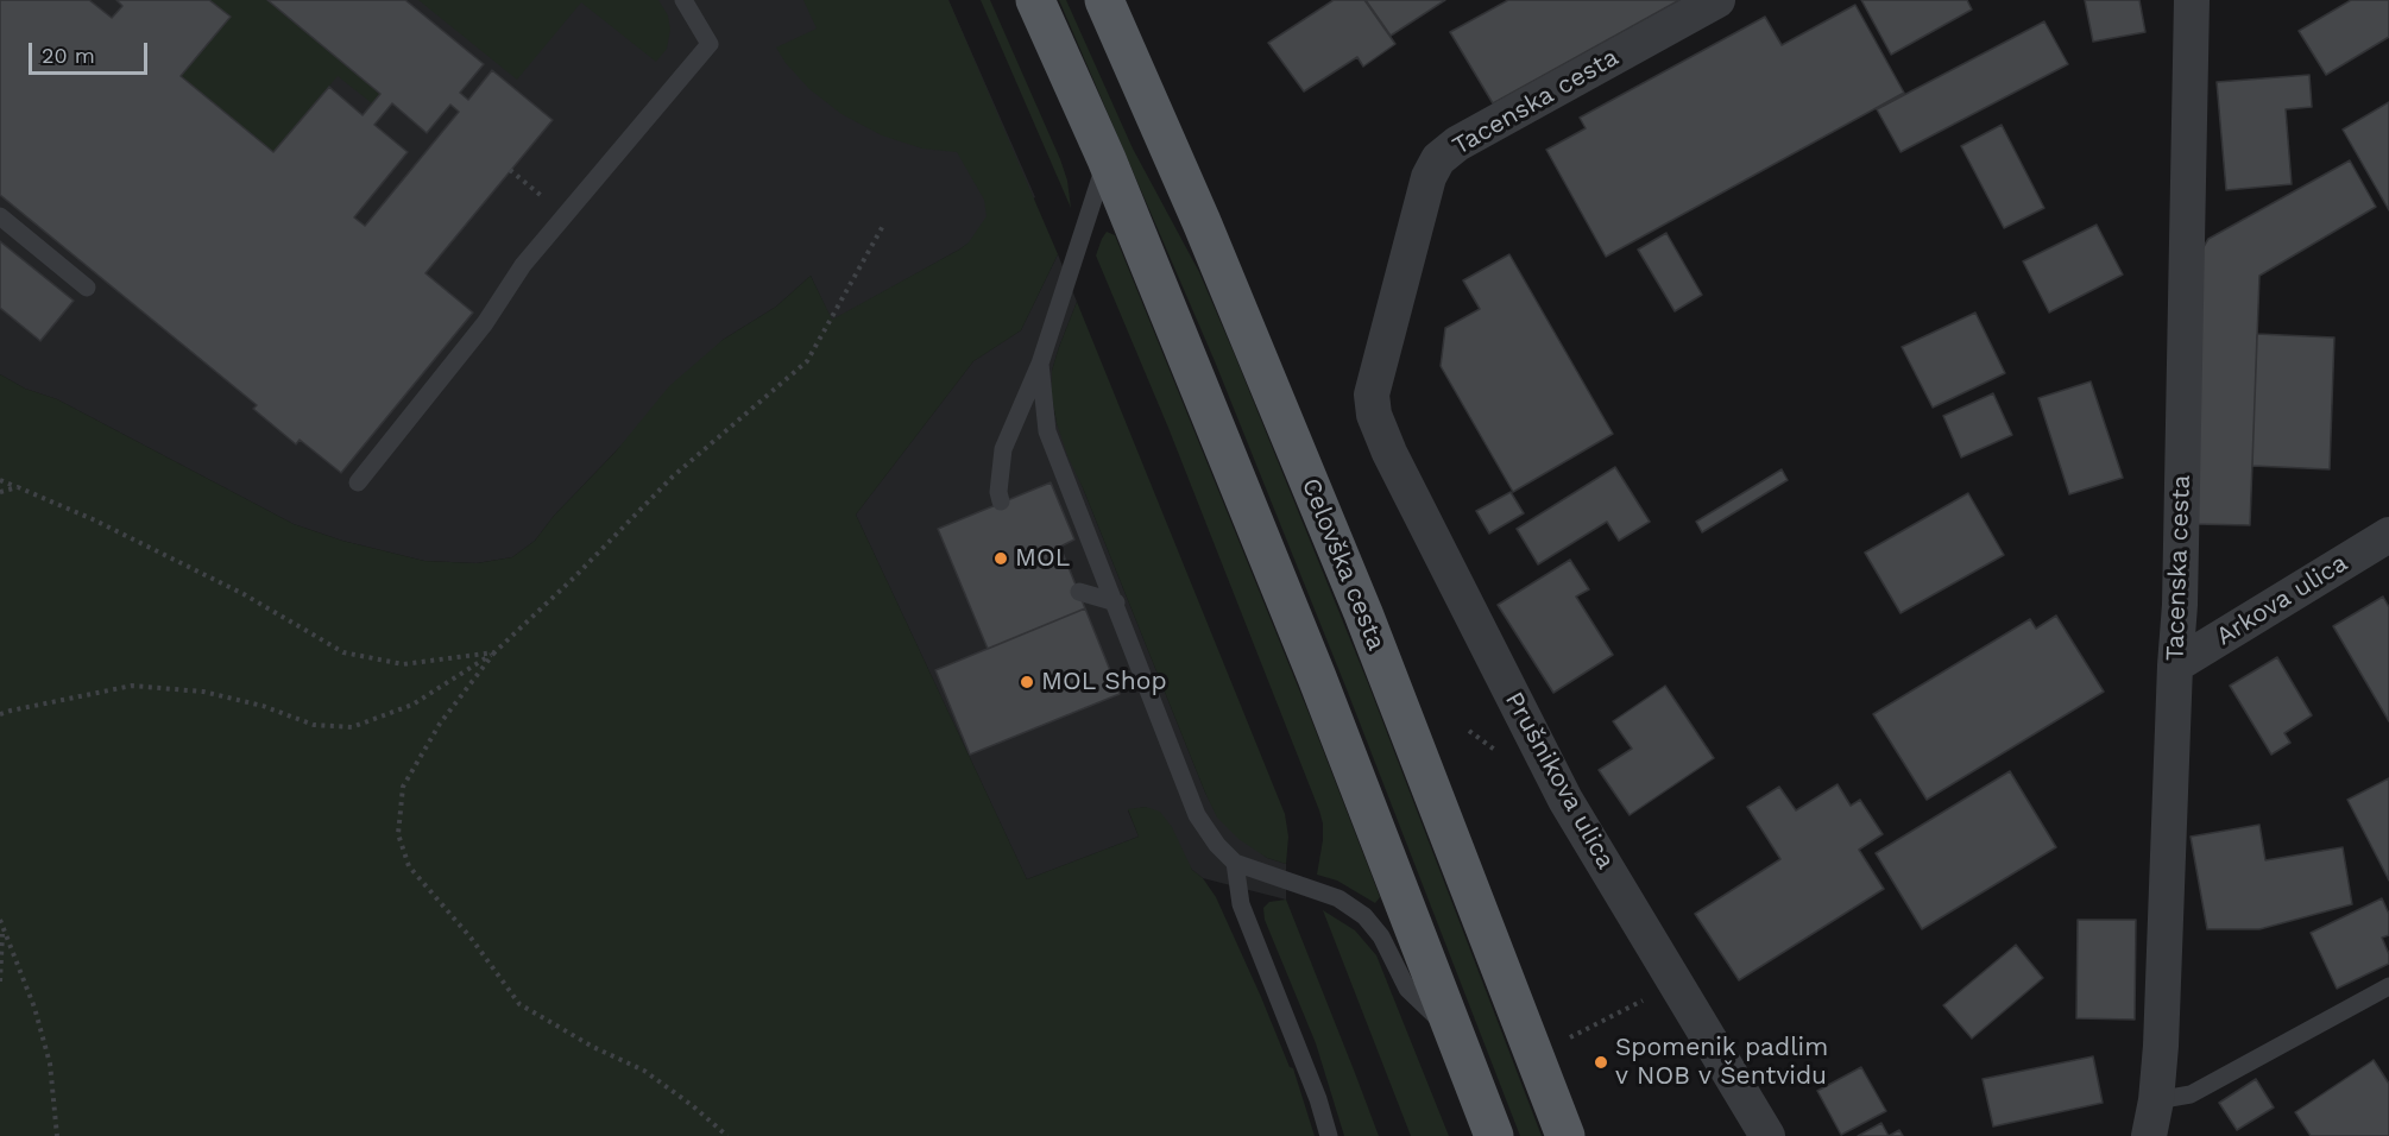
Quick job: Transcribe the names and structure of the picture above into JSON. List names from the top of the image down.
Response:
{
  "streets": {
    "main road": ["Celovška cesta"],
    "street": ["Tacenska cesta", "Arkova ulica", "Prušnikova ulica"]
  },
  "crossings": [
    ["Tacenska cesta", "Arkova ulica"],
    ["Tacenska cesta", "Prušnikova ulica"]
  ],
  "places": ["MOL", "MOL Shop", "Spomenik padlim v NOB v Šentvidu"],
  "scale_bar": "20 m"
}
